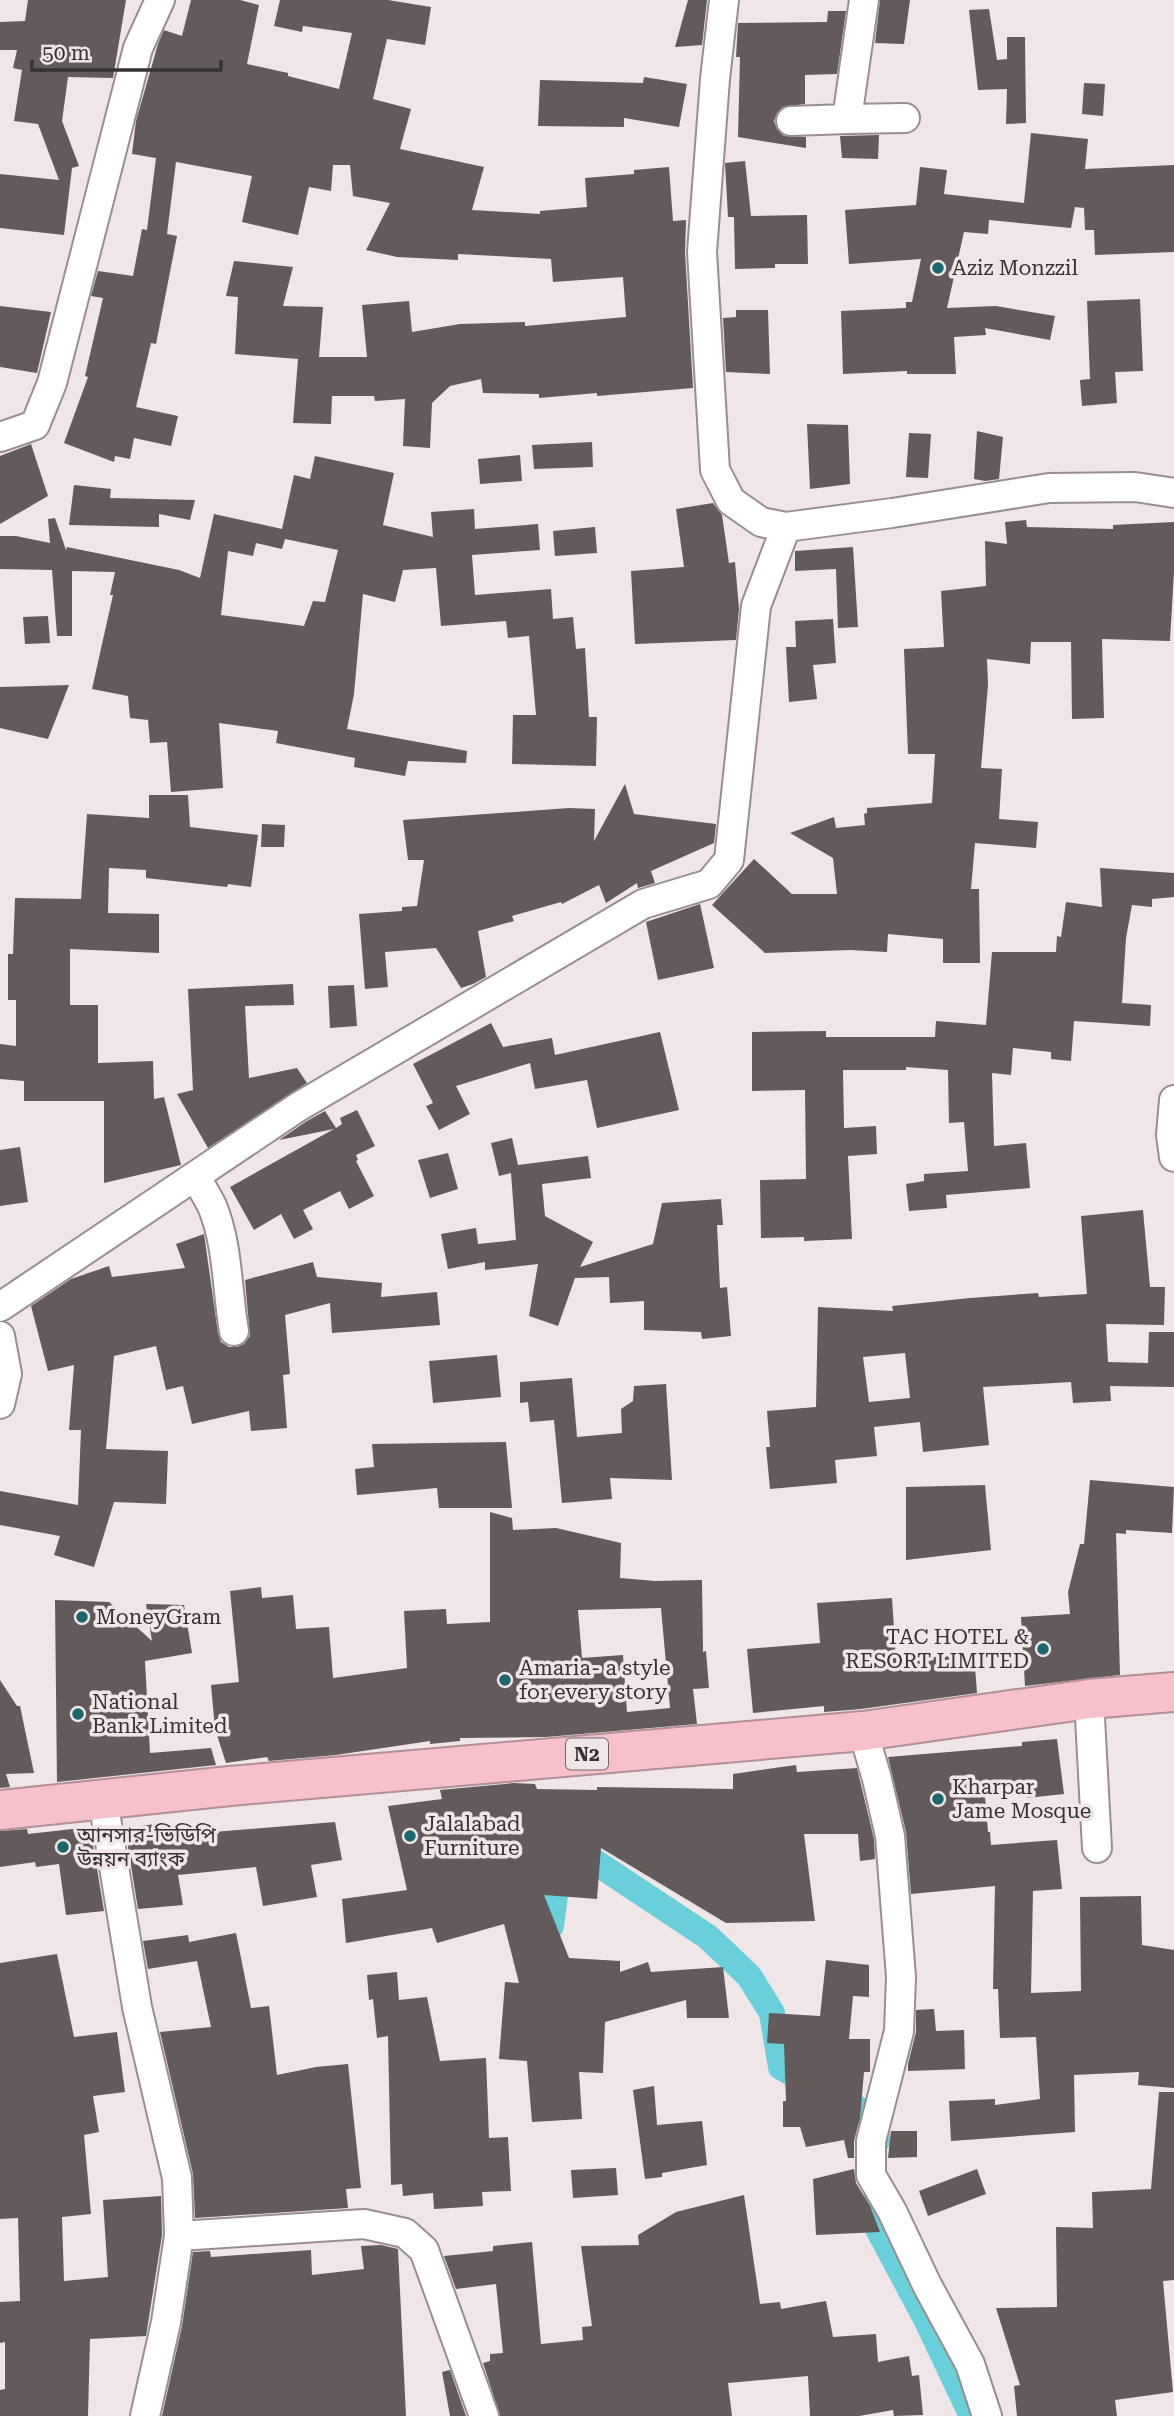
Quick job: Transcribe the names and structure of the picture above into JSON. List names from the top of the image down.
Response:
{
  "streets": {
    "highway": ["N2"]
  },
  "places": [
    "Aziz Monzzil",
    "MoneyGram",
    "TAC HOTEL & RESORT LIMITED",
    "Amaria- a style for every story",
    "National Bank Limited",
    "Kharpar Jame Mosque",
    "Jalalabad Furniture",
    "আনসার-ভিডিপি উন্নয়ন ব্যাংক"
  ],
  "scale_bar": "50 m"
}
